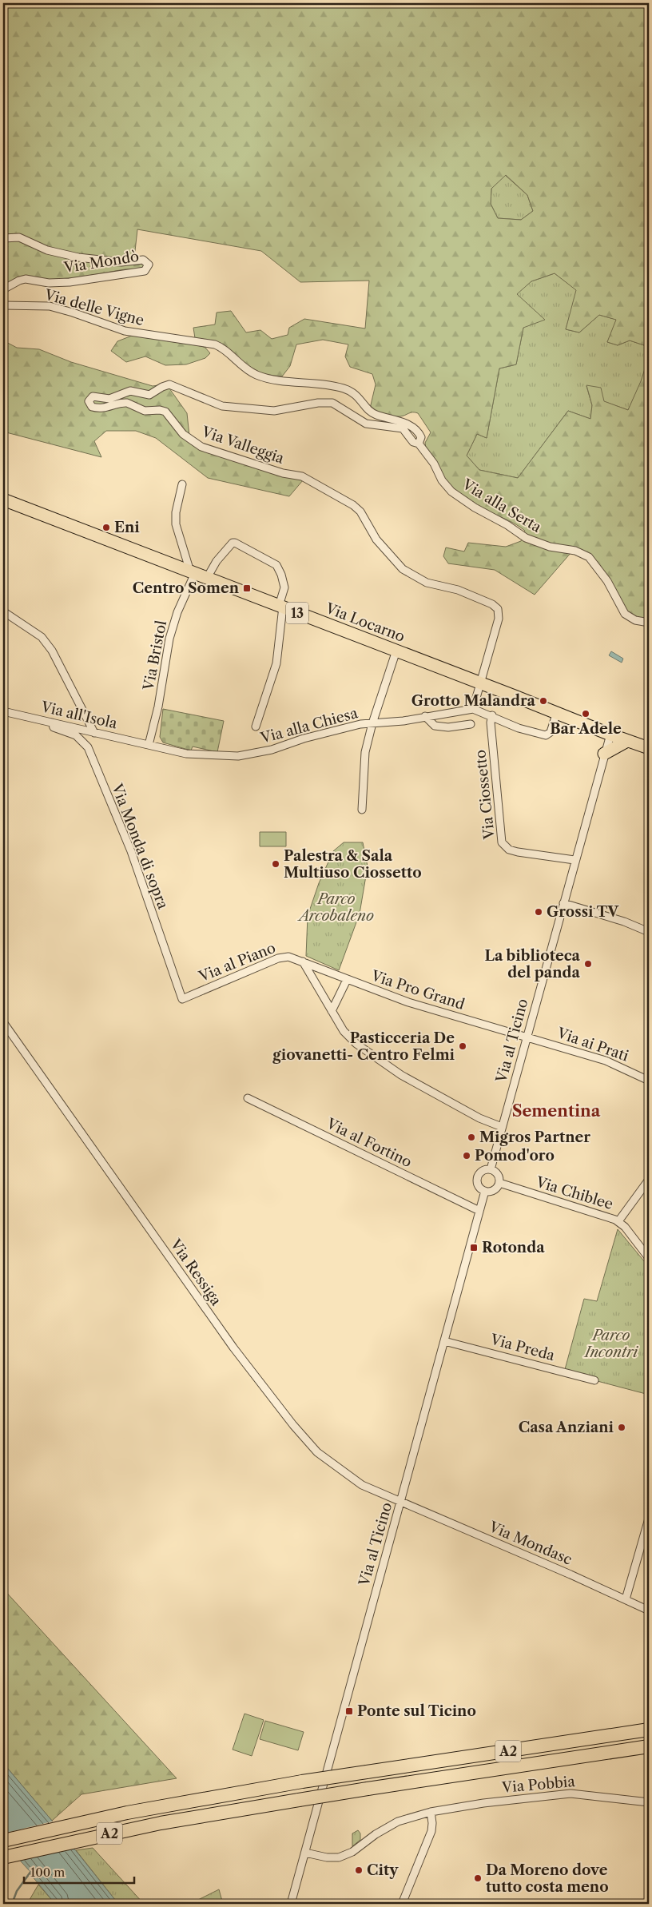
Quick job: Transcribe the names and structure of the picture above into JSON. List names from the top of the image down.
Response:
{
  "streets": {
    "highway": ["A2"],
    "main road": ["13", "Via Locarno"],
    "street": [
      "Via Mondò",
      "Via delle Vigne",
      "Via Valleggia",
      "Via alla Serta",
      "Via Bristol",
      "Via all'Isola",
      "Via alla Chiesa",
      "Via Ciossetto",
      "Via Monda di sopra",
      "Via al Piano",
      "Via Pro Grand",
      "Via al Ticino",
      "Via ai Prati",
      "Via al Fortino",
      "Via Chiblee",
      "Via Ressiga",
      "Via Preda",
      "Via Mondasc",
      "Via Pobbia"
    ]
  },
  "crossings": [
    ["Via delle Vigne", "Via alla Serta"],
    ["Via Valleggia", "Via alla Serta"],
    ["Via Valleggia", "Via Locarno"],
    ["Via Locarno", "Via Bristol"],
    ["Via Locarno", "Via al Ticino"],
    ["Via Bristol", "Via all'Isola"],
    ["Via Bristol", "Via alla Chiesa"],
    ["Via all'Isola", "Via alla Chiesa"],
    ["Via all'Isola", "Via Monda di sopra"],
    ["Via Ciossetto", "Via al Ticino"],
    ["Via Monda di sopra", "Via al Piano"],
    ["Via al Piano", "Via Pro Grand"],
    ["Via Pro Grand", "Via al Ticino"],
    ["Via Pro Grand", "Via ai Prati"],
    ["Via al Ticino", "Via ai Prati"],
    ["Via al Ticino", "Via al Fortino"],
    ["Via al Ticino", "Via Chiblee"],
    ["Via al Ticino", "Via Ressiga"],
    ["Via al Ticino", "Via Preda"],
    ["Via al Ticino", "Via Mondasc"],
    ["Via al Ticino", "Via Pobbia"],
    ["Via Ressiga", "Via Mondasc"]
  ],
  "districts": ["Sementina"],
  "parks": ["Parco Arcobaleno", "Parco Incontri"],
  "places": {
    "other": [
      "Eni",
      "Grotto Malandra",
      "Bar Adele",
      "Palestra & Sala Multiuso Ciossetto",
      "Grossi TV",
      "La biblioteca del panda",
      "Pasticceria De giovanetti- Centro Felmi",
      "Migros Partner",
      "Pomod'oro",
      "Casa Anziani",
      "City",
      "Da Moreno dove tutto costa meno"
    ],
    "transit": ["Centro Somen", "Rotonda", "Ponte sul Ticino"]
  },
  "scale_bar": "100 m"
}
